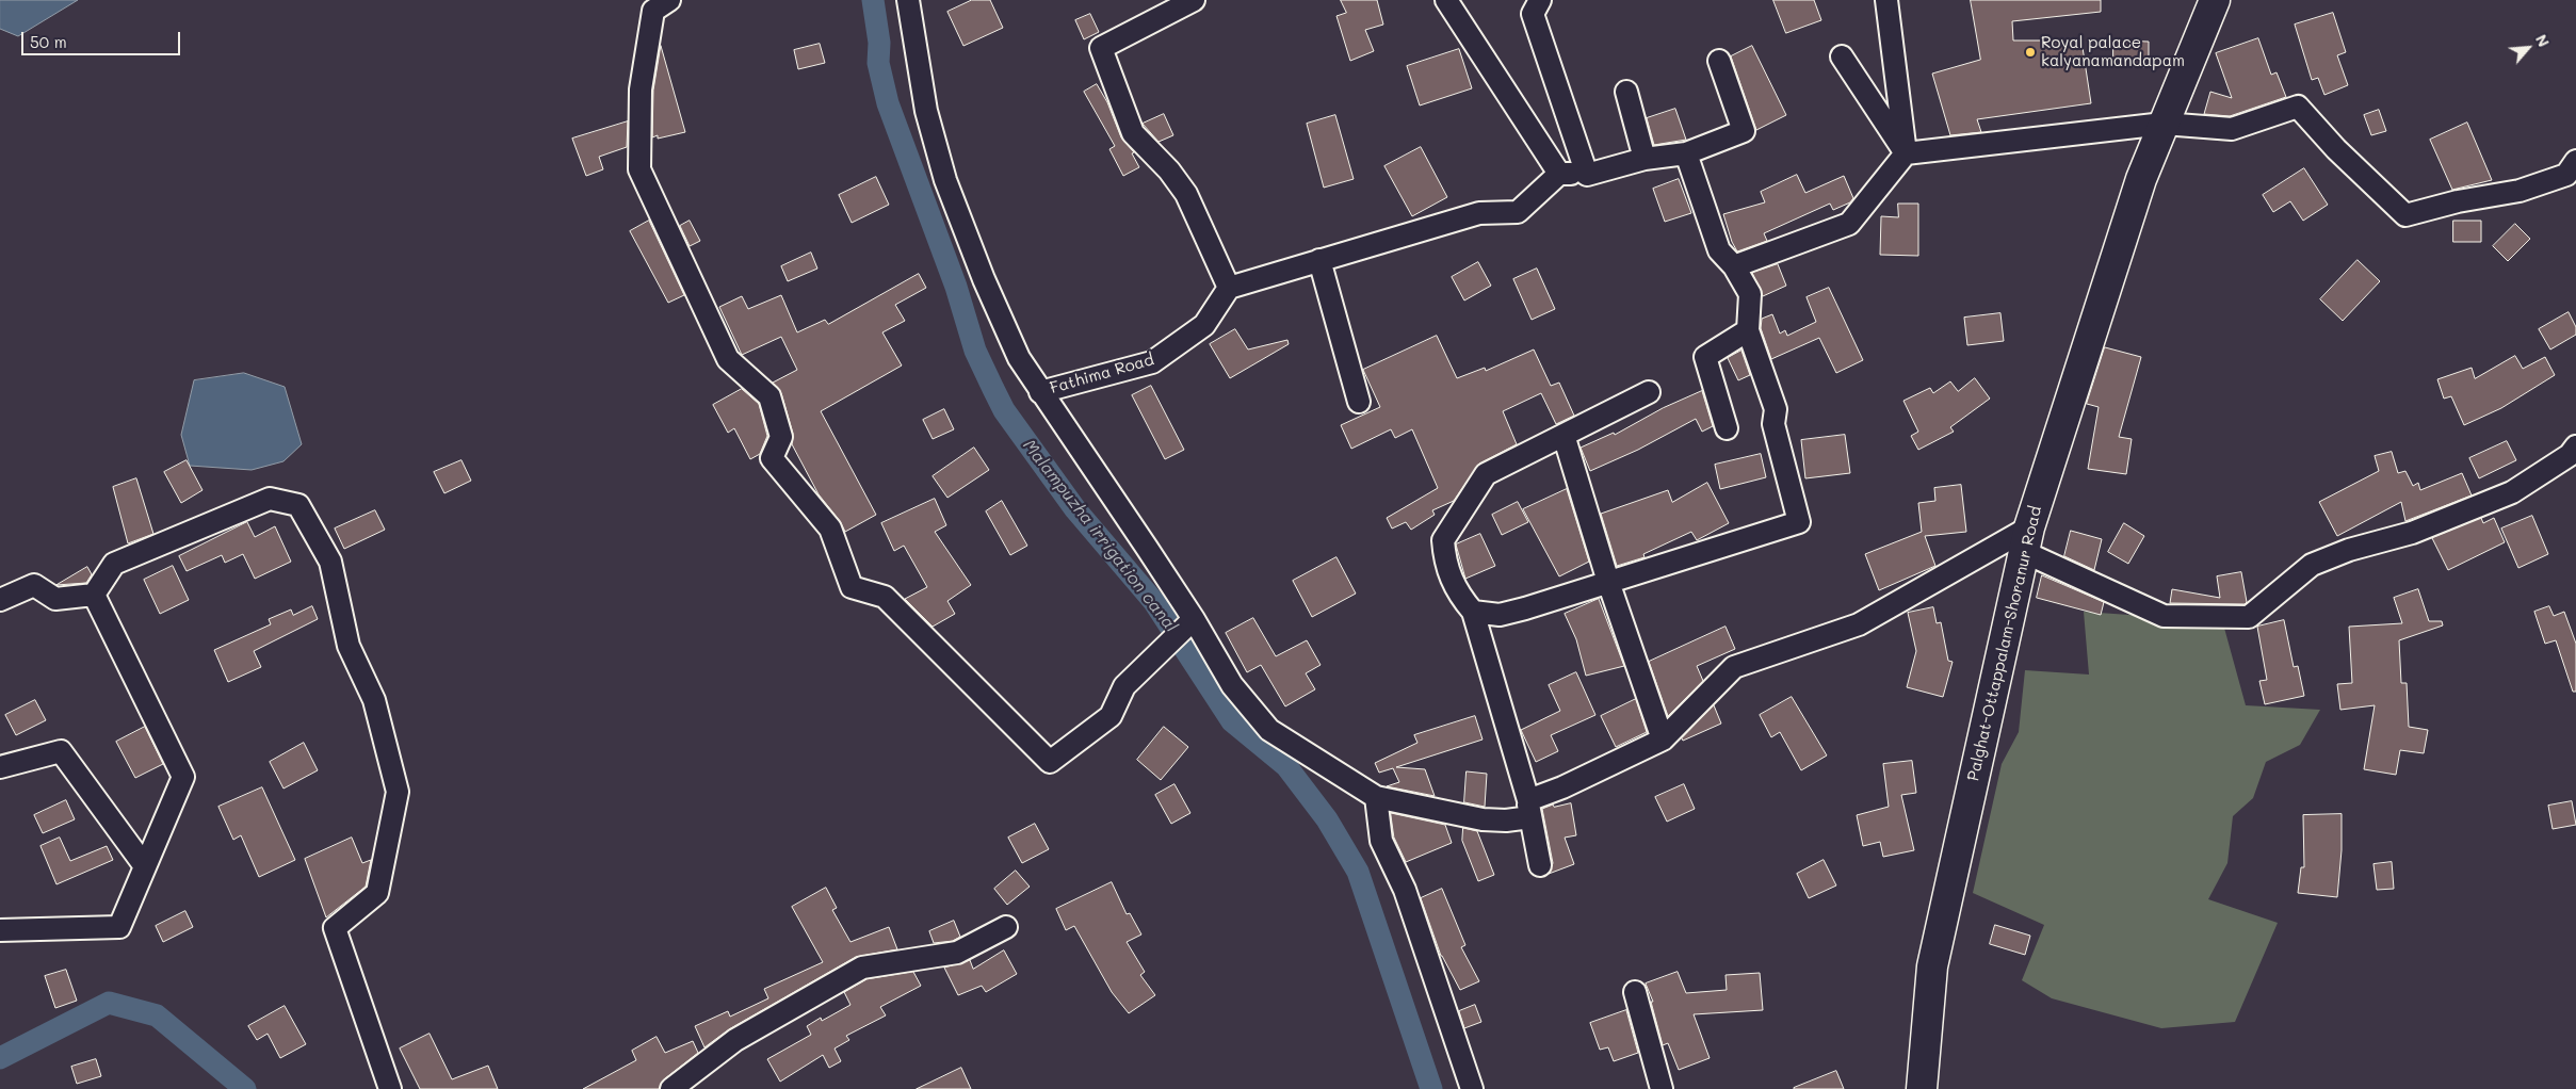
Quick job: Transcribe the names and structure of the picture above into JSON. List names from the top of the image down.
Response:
{
  "streets": {
    "main road": ["Palghat-Ottappalam-Shoranur Road"],
    "street": ["Fathima Road"]
  },
  "water": ["Malampuzha irrigation canal"],
  "places": ["Royal palace kalyanamandapam"],
  "scale_bar": "50 m",
  "north": "top right"
}
